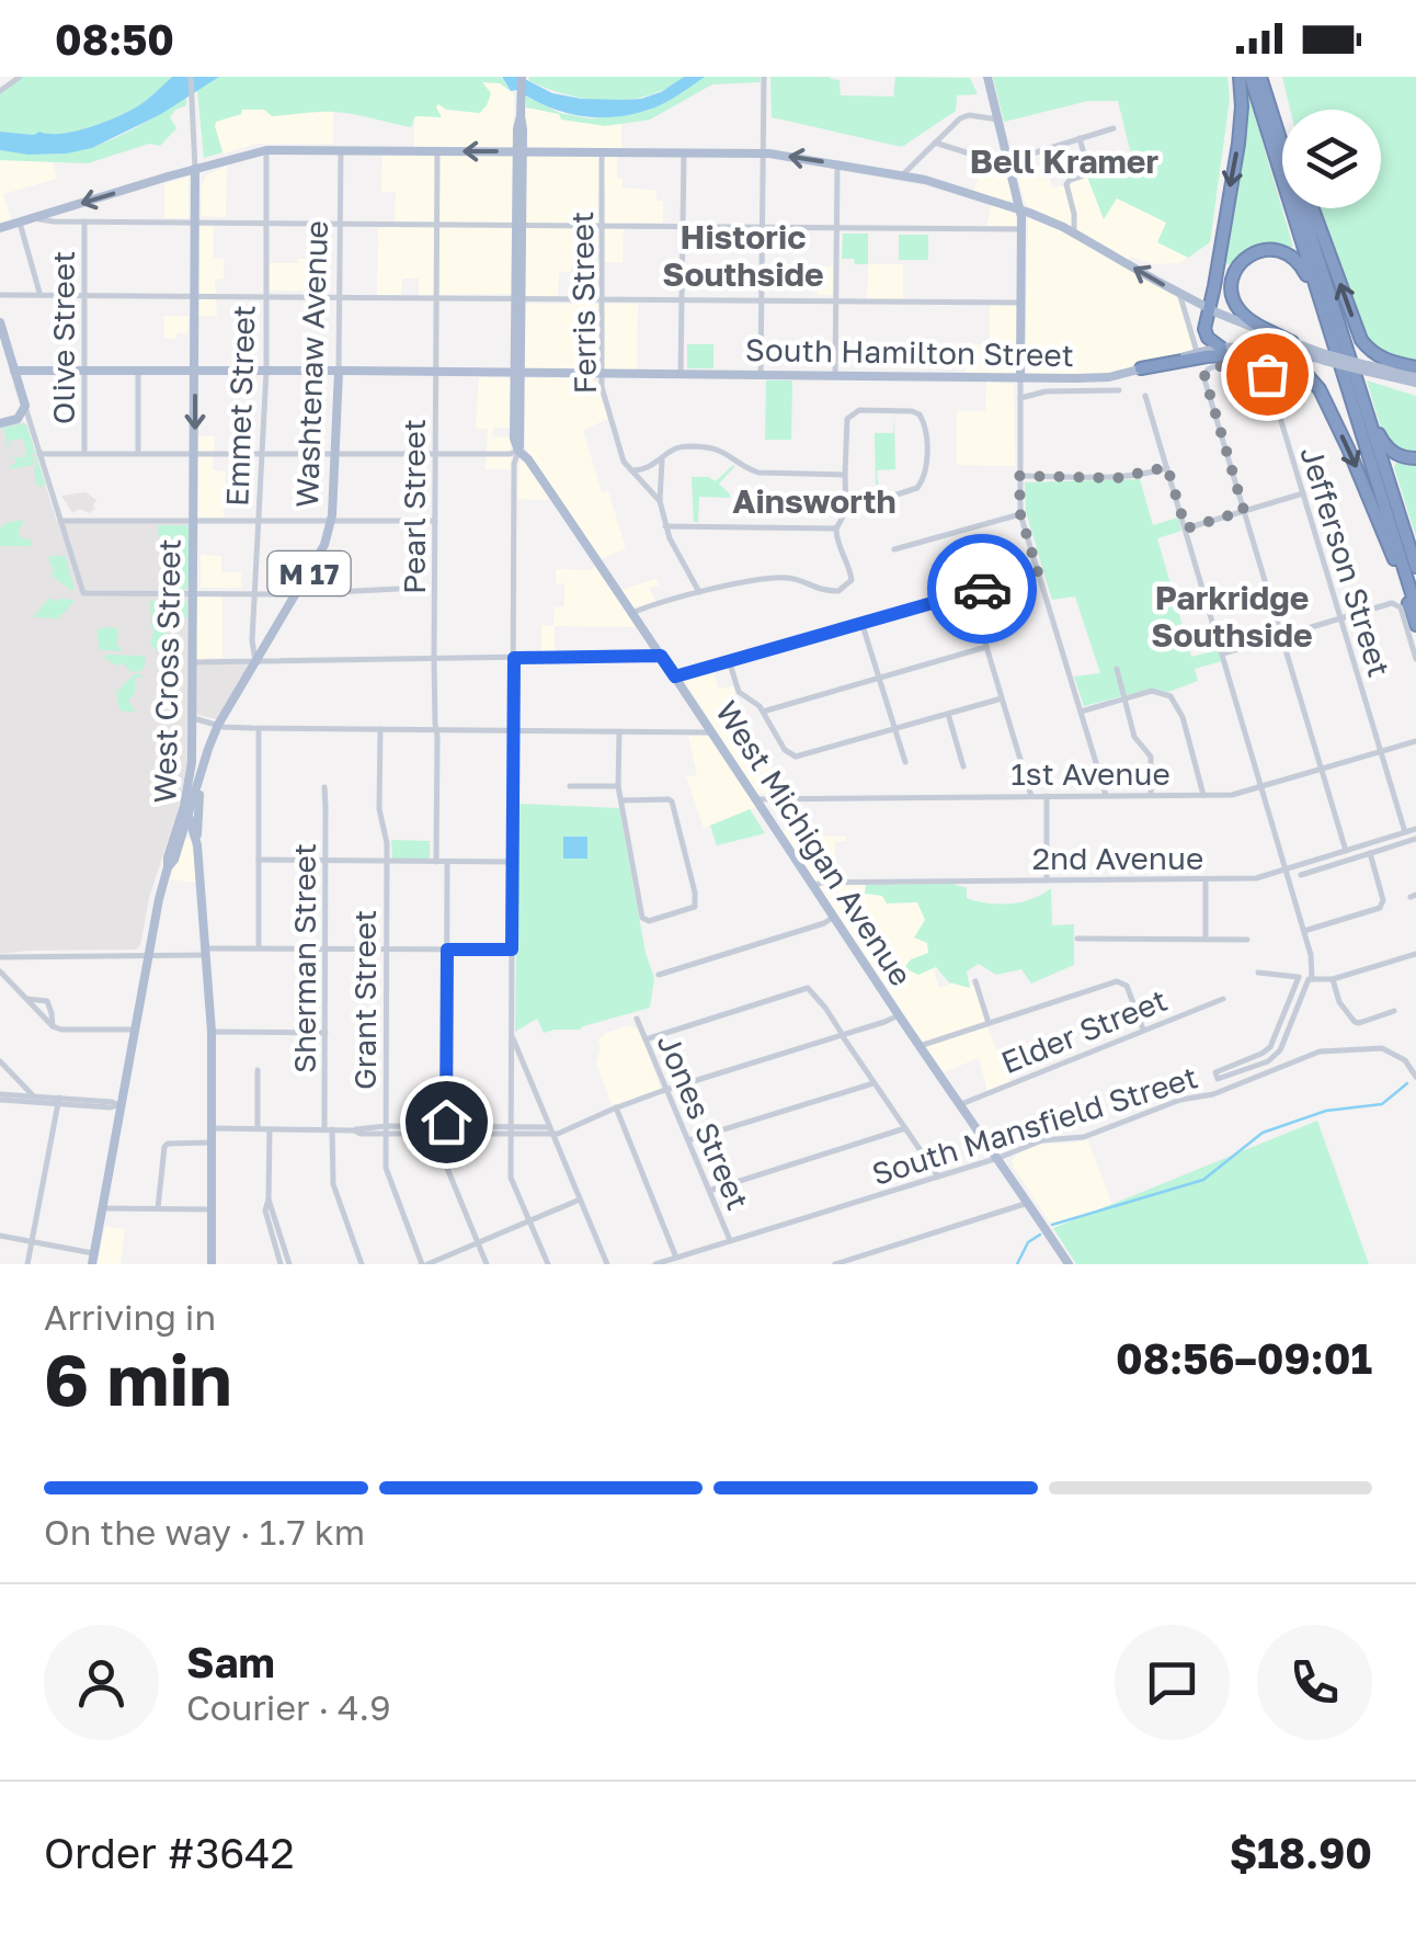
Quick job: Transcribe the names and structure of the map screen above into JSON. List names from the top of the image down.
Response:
{
  "streets": {
    "main road": [
      "South Hamilton Street",
      "Washtenaw Avenue",
      "M 17",
      "West Cross Street",
      "West Michigan Avenue"
    ],
    "street": [
      "Ferris Street",
      "Olive Street",
      "Emmet Street",
      "Pearl Street",
      "Jefferson Street",
      "1st Avenue",
      "2nd Avenue",
      "Sherman Street",
      "Grant Street",
      "Elder Street",
      "Jones Street",
      "South Mansfield Street"
    ]
  },
  "crossings": [
    ["Ferris Street", "South Hamilton Street"],
    ["Olive Street", "South Hamilton Street"],
    ["South Hamilton Street", "Washtenaw Avenue"],
    ["South Hamilton Street", "Emmet Street"],
    ["South Hamilton Street", "Pearl Street"],
    ["South Hamilton Street", "West Cross Street"],
    ["Washtenaw Avenue", "Emmet Street"],
    ["Washtenaw Avenue", "West Cross Street"],
    ["Jefferson Street", "1st Avenue"],
    ["Jefferson Street", "2nd Avenue"],
    ["1st Avenue", "West Michigan Avenue"],
    ["West Michigan Avenue", "2nd Avenue"],
    ["West Michigan Avenue", "Elder Street"],
    ["West Michigan Avenue", "South Mansfield Street"],
    ["Jones Street", "South Mansfield Street"]
  ],
  "districts": [
    "Bell Kramer",
    "Historic Southside",
    "Ainsworth",
    "Parkridge Southside"
  ],
  "page": {
    "status": "08:50",
    "heading": ["6 min", "Arriving in", "08:56–09:01"],
    "panel": [
      "Sam",
      "Courier · 4.9",
      "Order #3642",
      "$18.90"
    ],
    "bar": "On the way · 1.7 km"
  }
}
